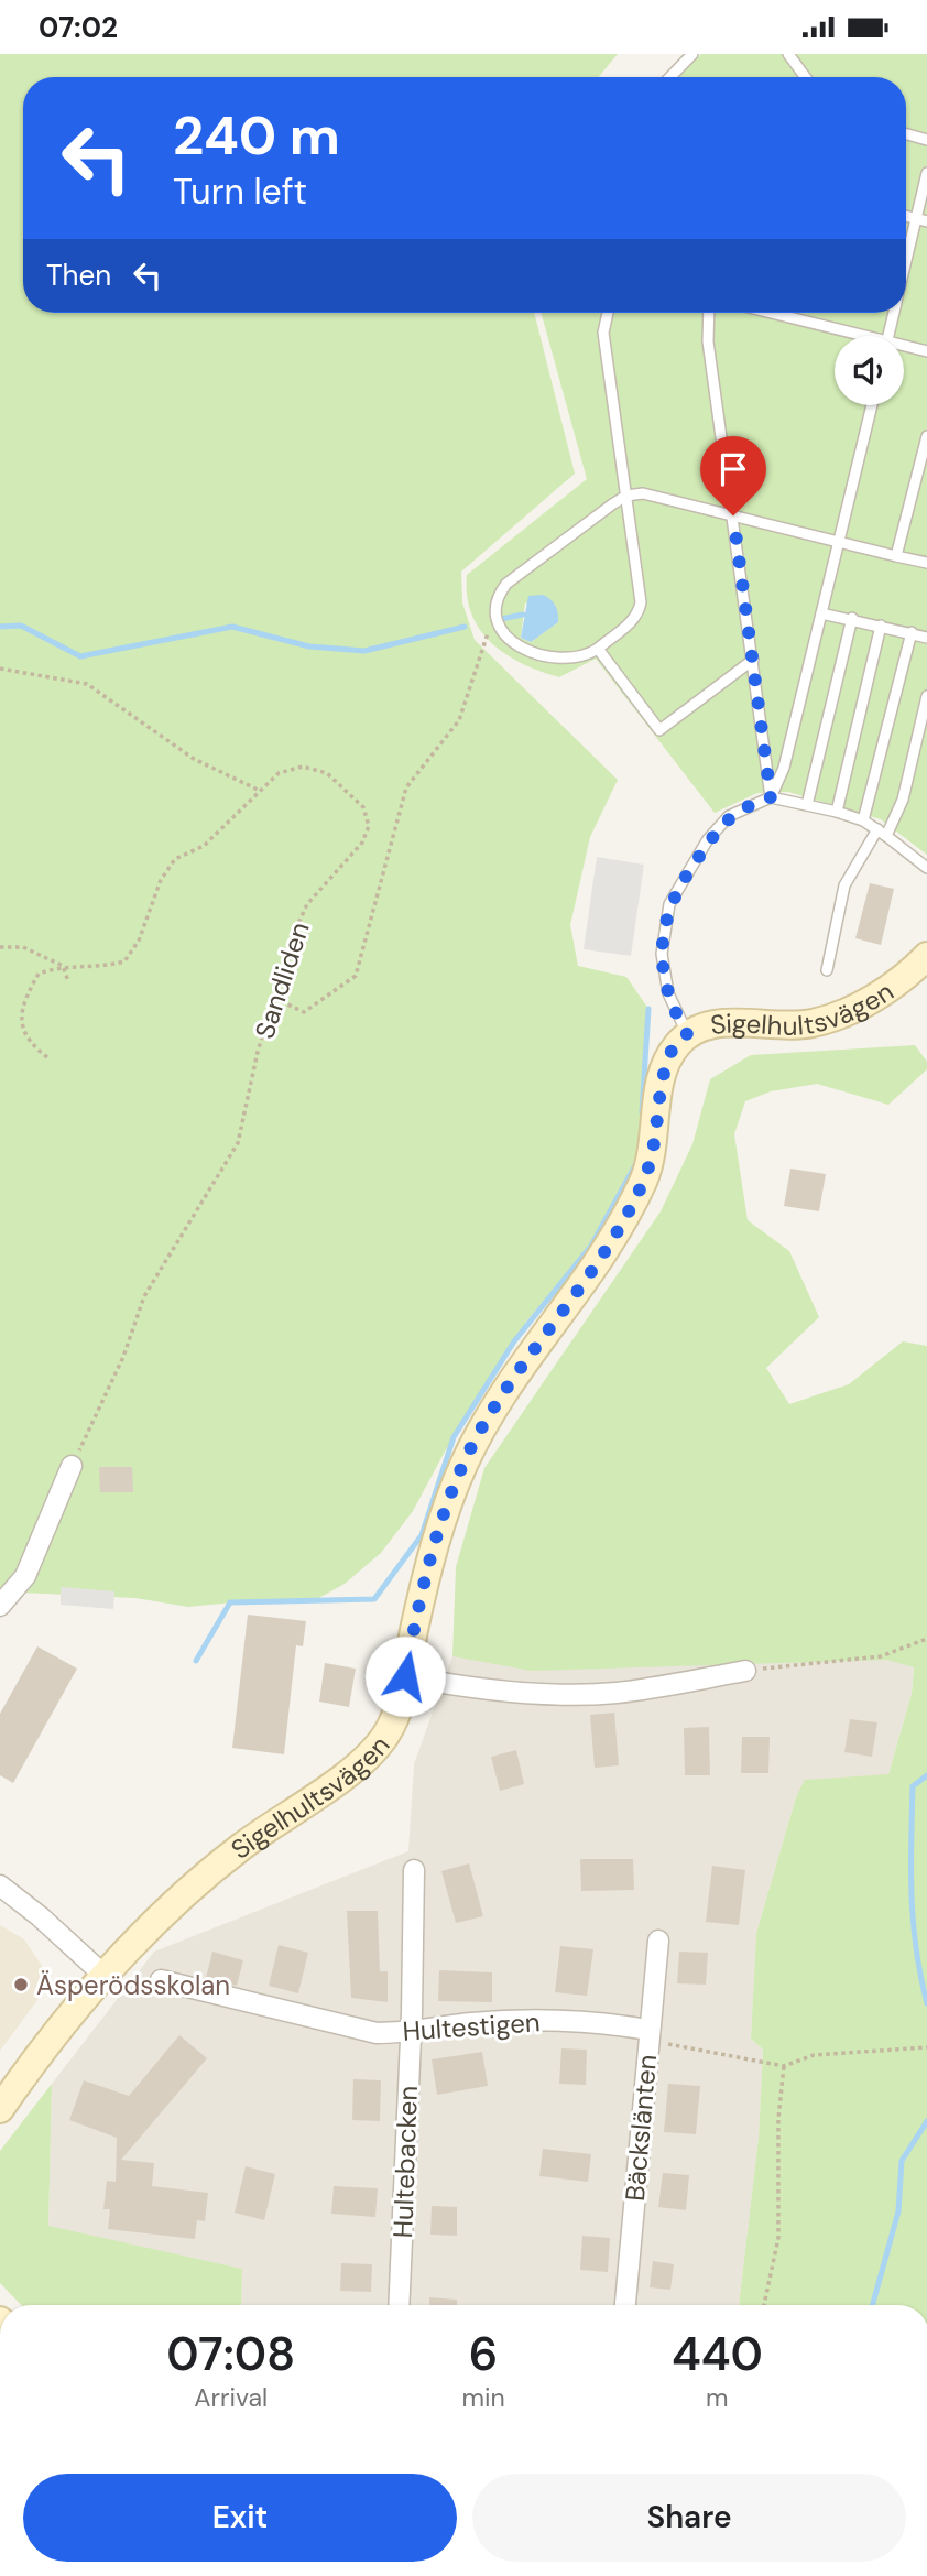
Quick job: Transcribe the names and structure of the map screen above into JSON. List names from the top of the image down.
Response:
{
  "streets": {
    "street": [
      "Sigelhultsvägen",
      "Hultestigen",
      "Bäckslänten",
      "Hultebacken"
    ],
    "path": ["Sandliden"]
  },
  "crossings": [
    ["Hultestigen", "Bäckslänten"],
    ["Hultestigen", "Hultebacken"]
  ],
  "places": ["Äsperödsskolan"],
  "page": {
    "status": "07:02",
    "turn": ["240 m", "Turn left"],
    "then": "Then",
    "eta": [
      "07:08",
      "Arrival",
      "6",
      "min",
      "440",
      "m"
    ],
    "buttons": ["Exit", "Share"]
  }
}
